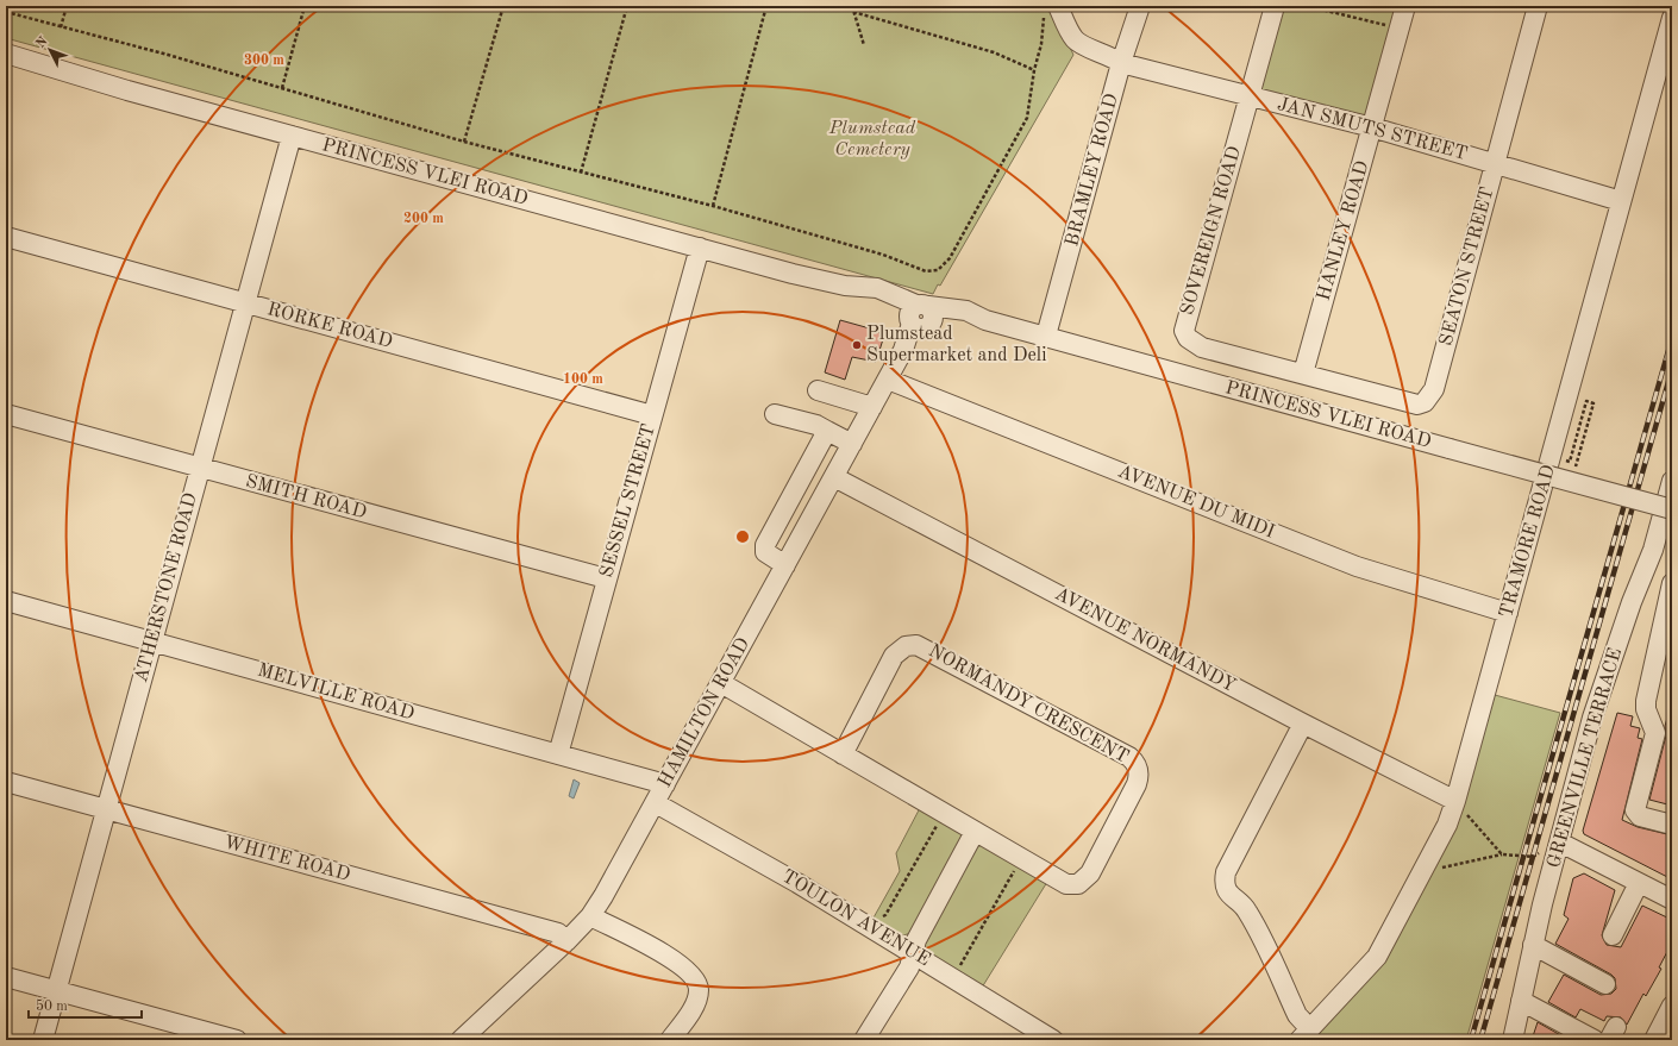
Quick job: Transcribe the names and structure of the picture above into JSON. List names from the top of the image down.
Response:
{
  "streets": {
    "street": [
      "JAN SMUTS STREET",
      "BRAMLEY ROAD",
      "PRINCESS VLEI ROAD",
      "SOVEREIGN ROAD",
      "HANLEY ROAD",
      "SEATON STREET",
      "RORKE ROAD",
      "SMITH ROAD",
      "SESSEL STREET",
      "AVENUE DU MIDI",
      "TRAMORE ROAD",
      "ATHERSTONE ROAD",
      "AVENUE NORMANDY",
      "MELVILLE ROAD",
      "NORMANDY CRESCENT",
      "HAMILTON ROAD",
      "GREENVILLE TERRACE",
      "WHITE ROAD",
      "TOULON AVENUE"
    ]
  },
  "crossings": [
    ["JAN SMUTS STREET", "BRAMLEY ROAD"],
    ["JAN SMUTS STREET", "SOVEREIGN ROAD"],
    ["JAN SMUTS STREET", "HANLEY ROAD"],
    ["JAN SMUTS STREET", "SEATON STREET"],
    ["JAN SMUTS STREET", "TRAMORE ROAD"],
    ["BRAMLEY ROAD", "PRINCESS VLEI ROAD"],
    ["PRINCESS VLEI ROAD", "SESSEL STREET"],
    ["PRINCESS VLEI ROAD", "ATHERSTONE ROAD"],
    ["PRINCESS VLEI ROAD", "HAMILTON ROAD"],
    ["SOVEREIGN ROAD", "HANLEY ROAD"],
    ["SOVEREIGN ROAD", "SEATON STREET"],
    ["HANLEY ROAD", "SEATON STREET"],
    ["RORKE ROAD", "SESSEL STREET"],
    ["RORKE ROAD", "ATHERSTONE ROAD"],
    ["SMITH ROAD", "SESSEL STREET"],
    ["SMITH ROAD", "ATHERSTONE ROAD"],
    ["SESSEL STREET", "MELVILLE ROAD"],
    ["AVENUE DU MIDI", "TRAMORE ROAD"],
    ["AVENUE DU MIDI", "HAMILTON ROAD"],
    ["TRAMORE ROAD", "AVENUE NORMANDY"],
    ["ATHERSTONE ROAD", "MELVILLE ROAD"],
    ["ATHERSTONE ROAD", "WHITE ROAD"],
    ["AVENUE NORMANDY", "HAMILTON ROAD"],
    ["MELVILLE ROAD", "HAMILTON ROAD"],
    ["NORMANDY CRESCENT", "HAMILTON ROAD"],
    ["HAMILTON ROAD", "WHITE ROAD"],
    ["HAMILTON ROAD", "TOULON AVENUE"]
  ],
  "parks": ["Plumstead Cemetery"],
  "places": ["Plumstead Supermarket and Deli"],
  "scale_bar": "50 m",
  "north": "top left",
  "rings": ["300 m", "200 m", "100 m"]
}
